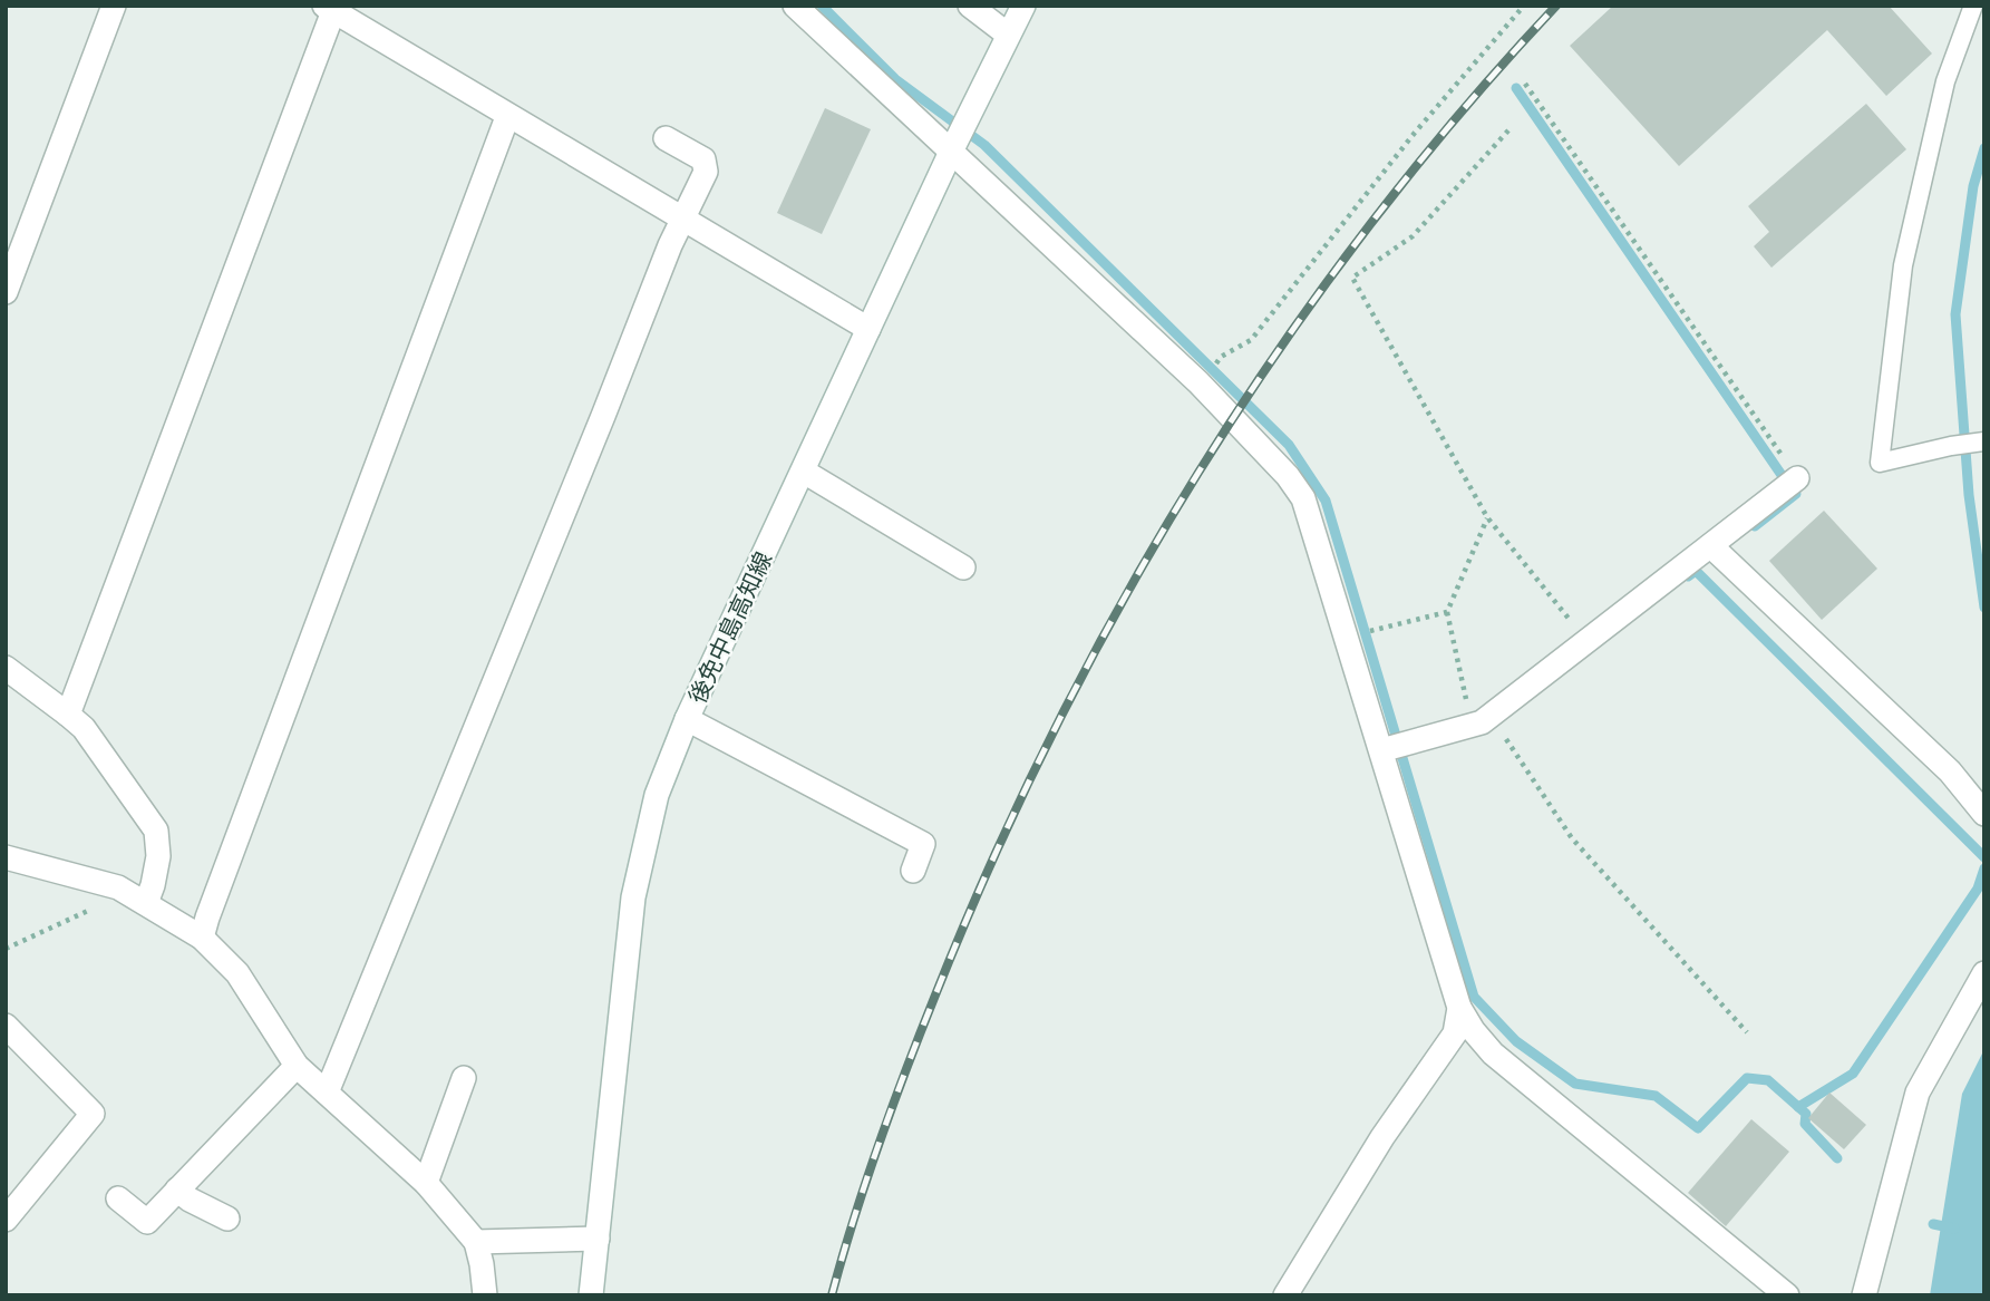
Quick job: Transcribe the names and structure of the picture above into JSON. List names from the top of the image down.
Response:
{
  "streets": {
    "street": ["後免中島高知線"]
  }
}
